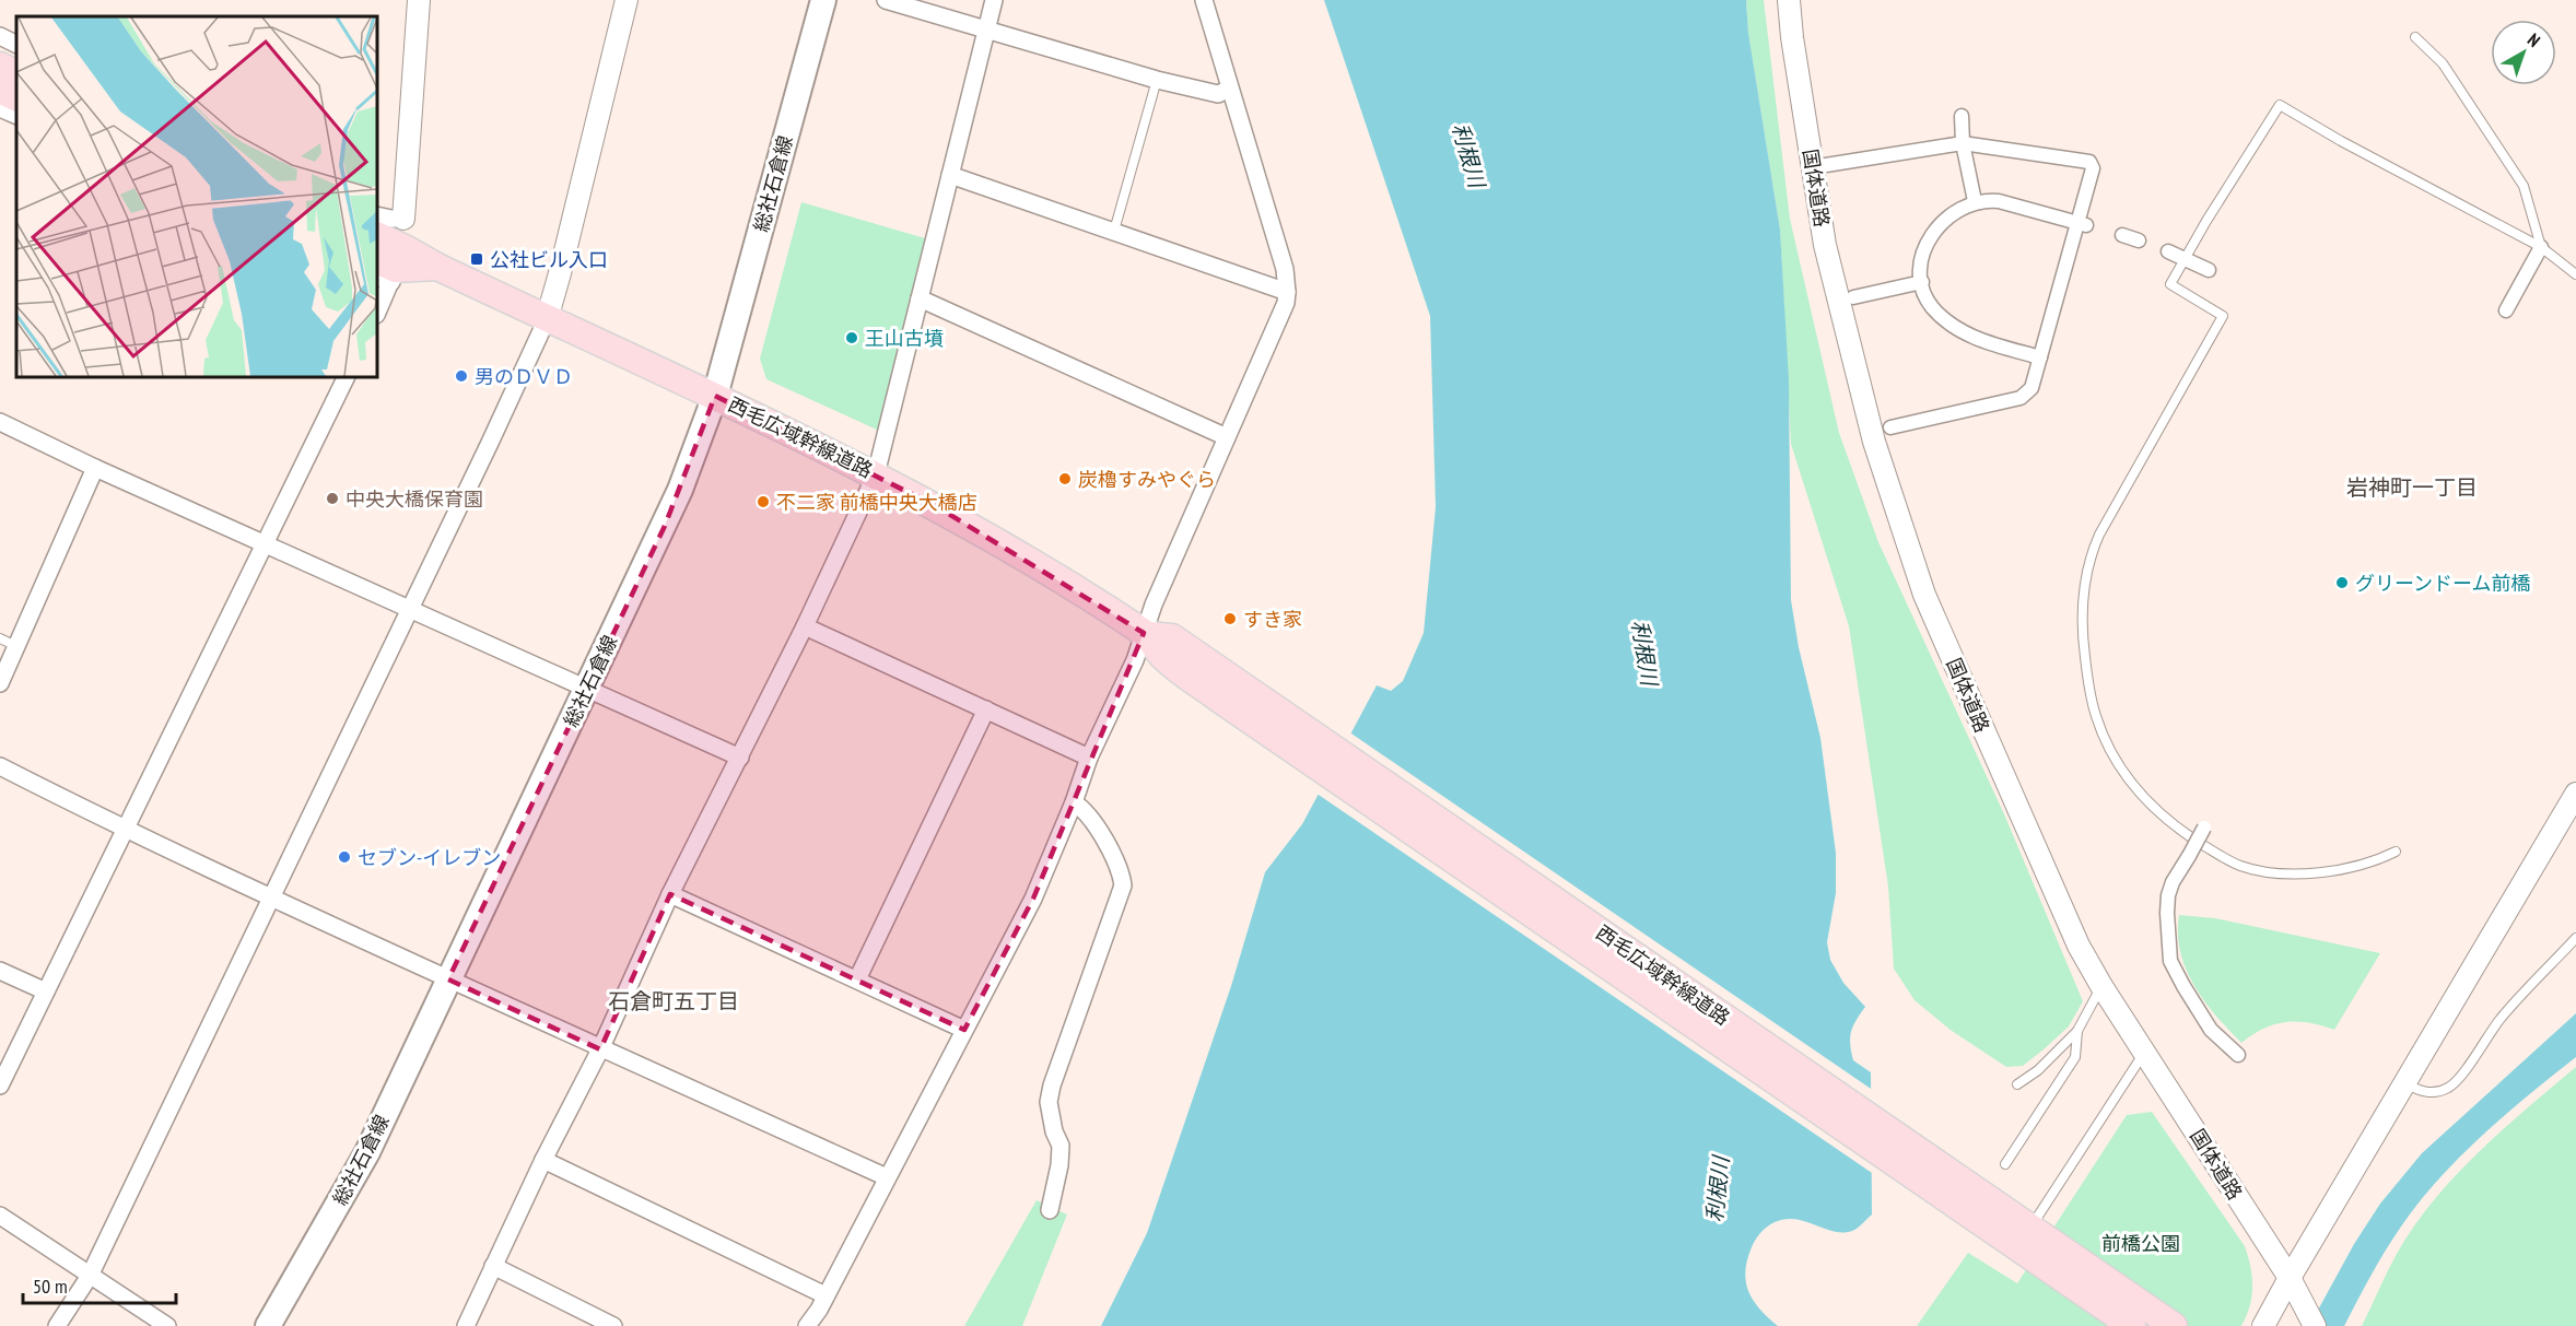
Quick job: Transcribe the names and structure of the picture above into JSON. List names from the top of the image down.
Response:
{
  "streets": {
    "main road": ["総社石倉線", "西毛広域幹線道路"],
    "street": ["国体道路"]
  },
  "crossings": [
    ["総社石倉線", "西毛広域幹線道路"]
  ],
  "districts": ["岩神町一丁目", "石倉町五丁目"],
  "water": ["利根川"],
  "parks": ["前橋公園"],
  "places": {
    "transit": ["公社ビル入口"],
    "other": [
      "王山古墳",
      "男のＤＶＤ",
      "炭櫓すみやぐら",
      "中央大橋保育園",
      "不二家 前橋中央大橋店",
      "グリーンドーム前橋",
      "すき家",
      "セブン-イレブン"
    ]
  },
  "scale_bar": "50 m",
  "north": "top right"
}
